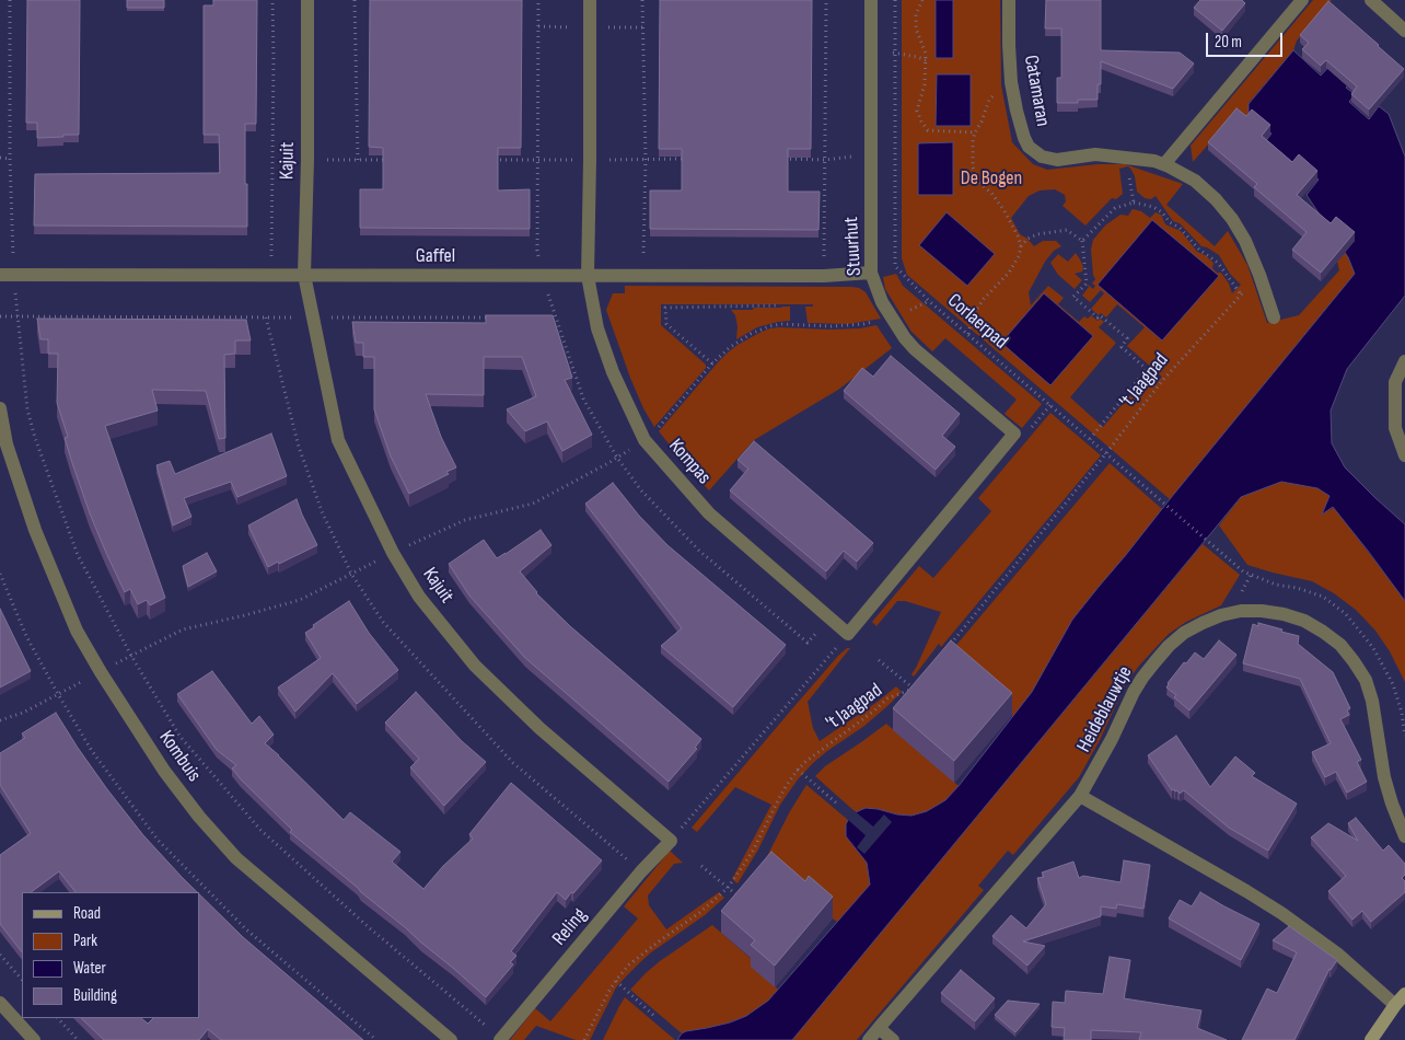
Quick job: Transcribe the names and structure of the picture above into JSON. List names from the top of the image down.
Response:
{
  "streets": {
    "street": [
      "Catamaran",
      "Kajuit",
      "Stuurhut",
      "Gaffel",
      "Kompas",
      "Heideblauwtje",
      "Kombuis",
      "Reling"
    ],
    "path": ["Corlaerpad", "'t Jaagpad"]
  },
  "crossings": [
    ["Catamaran", "'t Jaagpad"],
    ["Kajuit", "Gaffel"],
    ["Kajuit", "Reling"],
    ["Stuurhut", "Gaffel"],
    ["Gaffel", "Kompas"],
    ["Corlaerpad", "'t Jaagpad"]
  ],
  "parks": ["De Bogen"],
  "legend": [
    "Road",
    "Park",
    "Water",
    "Building"
  ],
  "scale_bar": "20 m"
}
